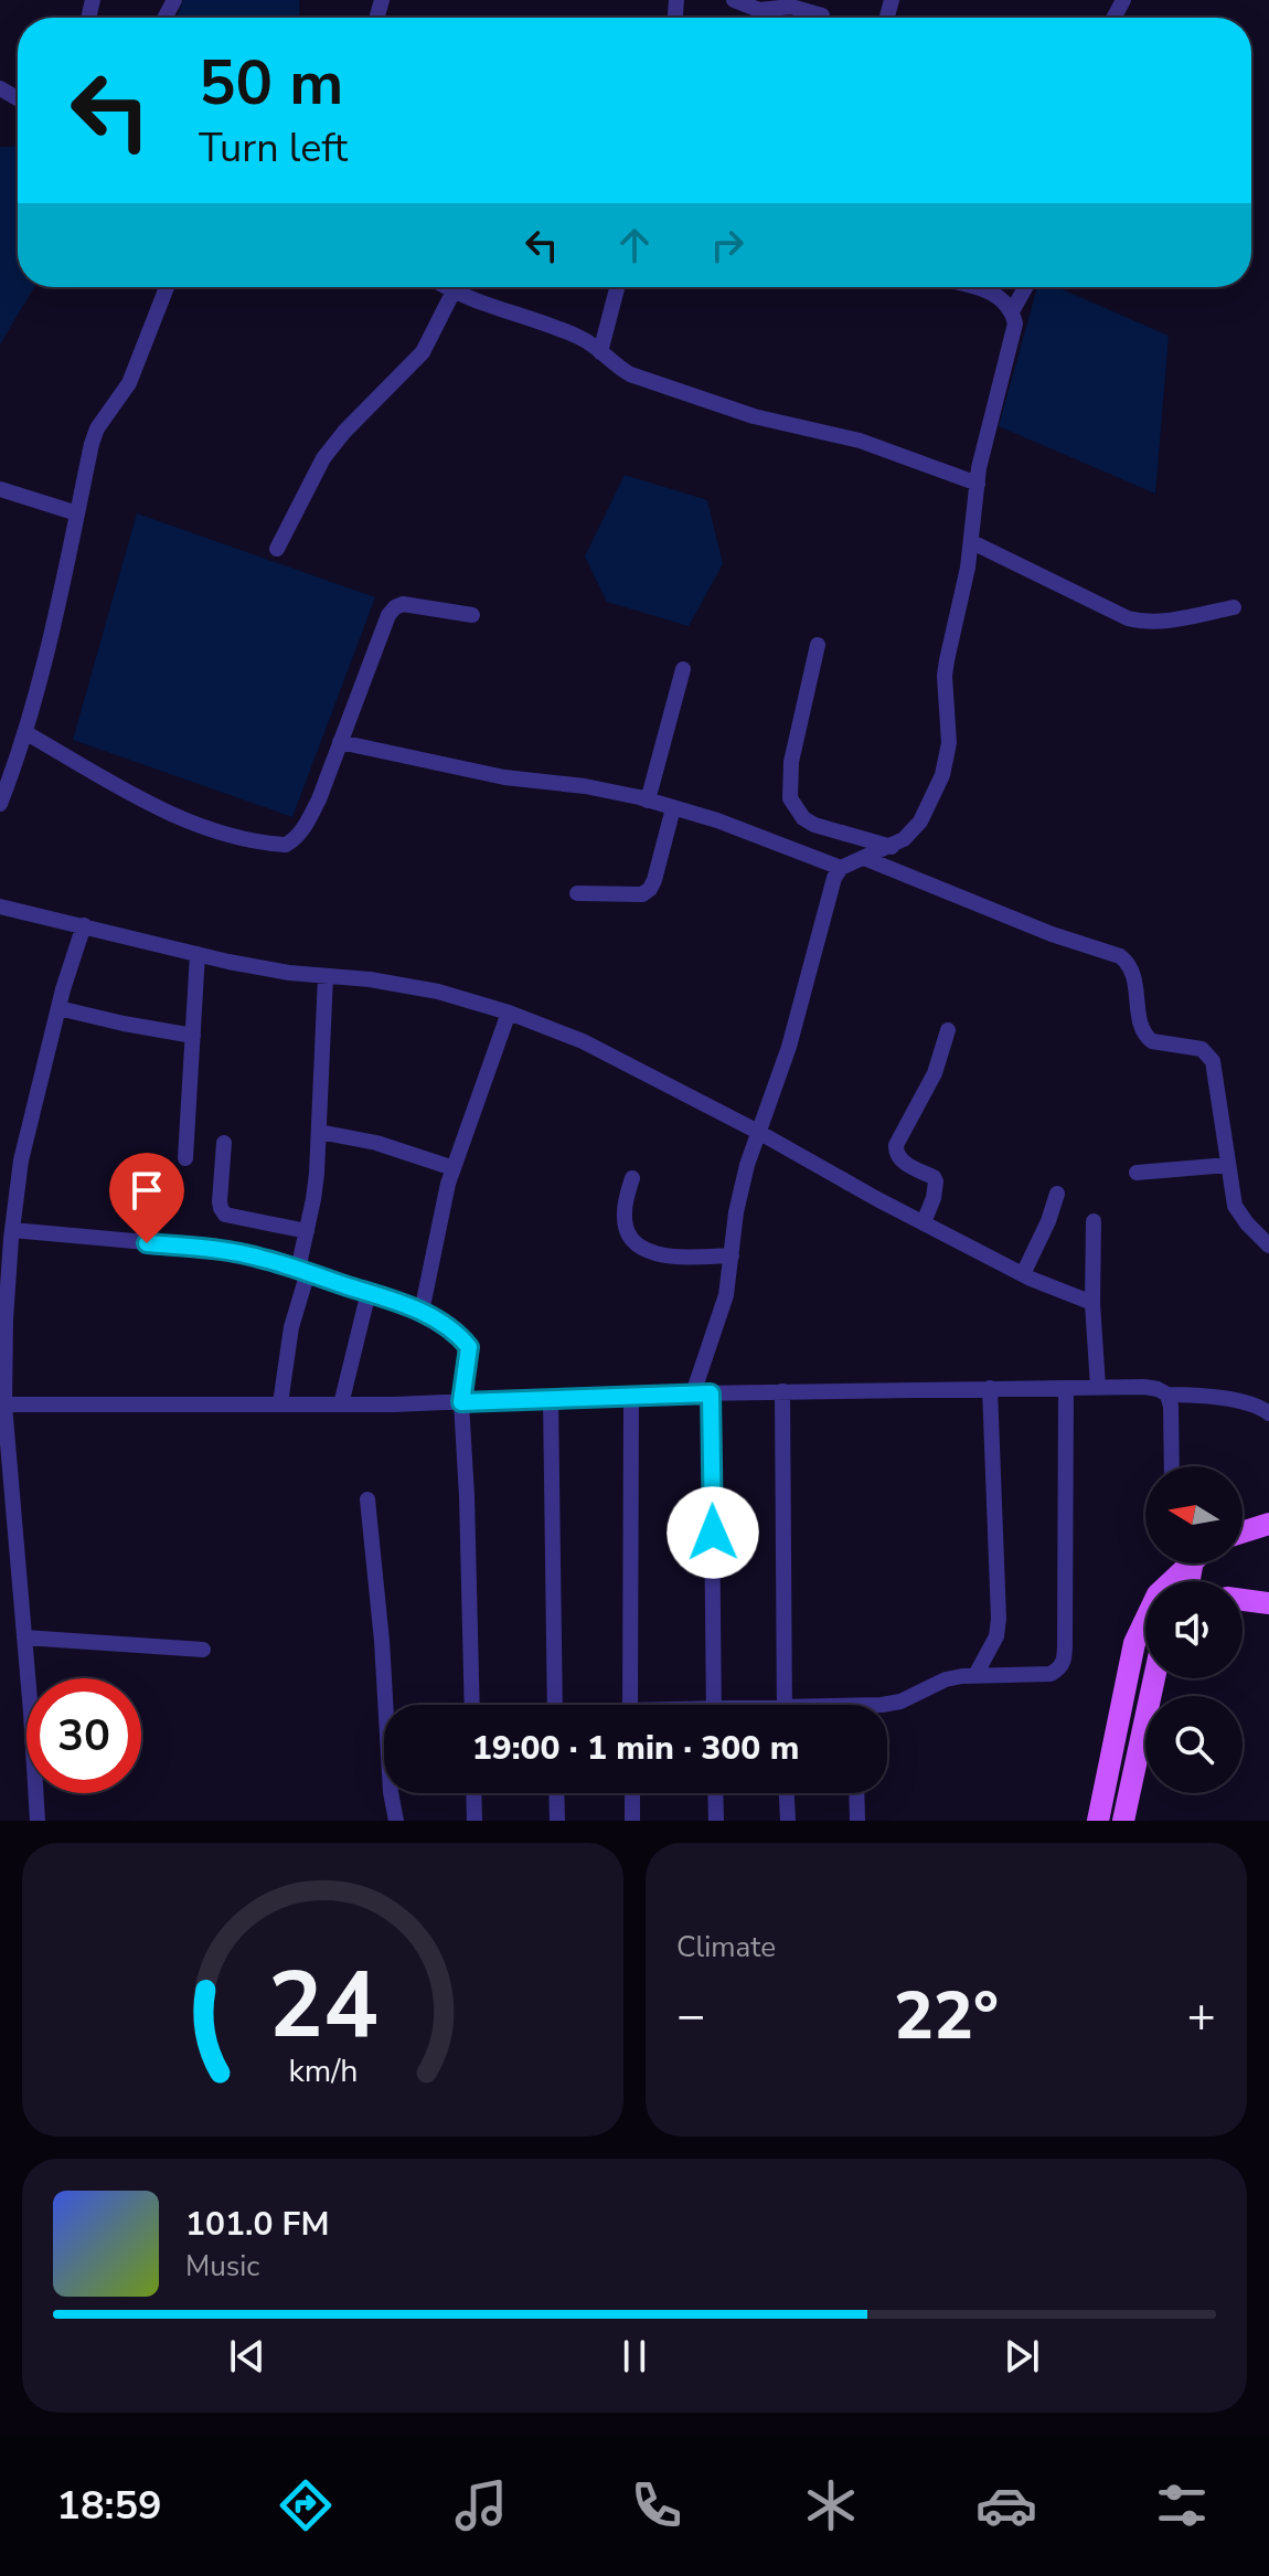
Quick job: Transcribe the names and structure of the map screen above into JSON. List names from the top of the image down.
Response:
{
  "north": "left",
  "page": {
    "turn": ["50 m", "Turn left"],
    "limit": "30",
    "trip": "19:00 · 1 min · 300 m",
    "tile": "Climate",
    "heat": ["−", "22°", "+"],
    "song": ["101.0 FM", "Music"],
    "tabs": "18:59",
    "gauge": ["24", "km/h"]
  }
}
